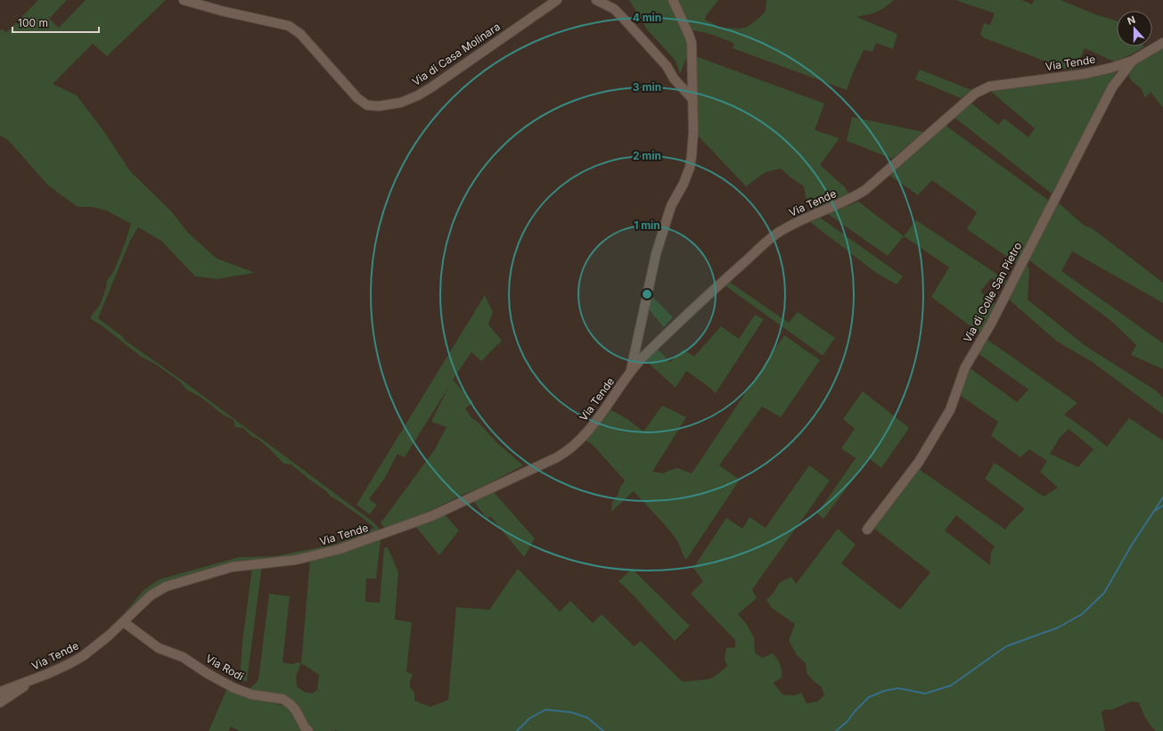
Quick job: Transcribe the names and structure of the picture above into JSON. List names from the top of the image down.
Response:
{
  "streets": {
    "street": [
      "Via di Casa Molinara",
      "Via Tende",
      "Via di Colle San Pietro",
      "Via Rodi"
    ]
  },
  "crossings": [
    ["Via Tende", "Via di Colle San Pietro"],
    ["Via Tende", "Via Rodi"]
  ],
  "scale_bar": "100 m",
  "north": "top",
  "rings": [
    "4 min",
    "3 min",
    "2 min",
    "1 min"
  ]
}
